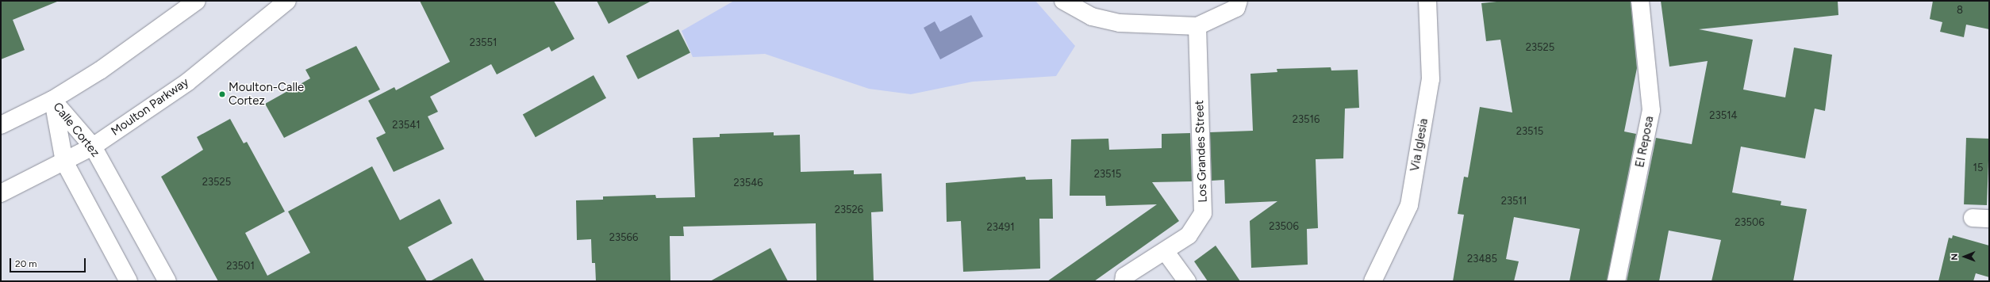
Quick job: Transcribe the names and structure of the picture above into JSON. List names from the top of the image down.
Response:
{
  "streets": {
    "street": [
      "Moulton Parkway",
      "Calle Cortez",
      "El Reposa",
      "Via Iglesia",
      "Los Grandes Street"
    ]
  },
  "crossings": [
    ["Moulton Parkway", "Calle Cortez"]
  ],
  "places": ["Moulton-Calle Cortez"],
  "house_numbers": [
    "8",
    "23551",
    "23525",
    "23514",
    "23516",
    "23541",
    "23515",
    "15",
    "23515",
    "23525",
    "23546",
    "23511",
    "23526",
    "23506",
    "23506",
    "23491",
    "23566",
    "23485",
    "23501"
  ],
  "scale_bar": "20 m",
  "north": "left"
}
